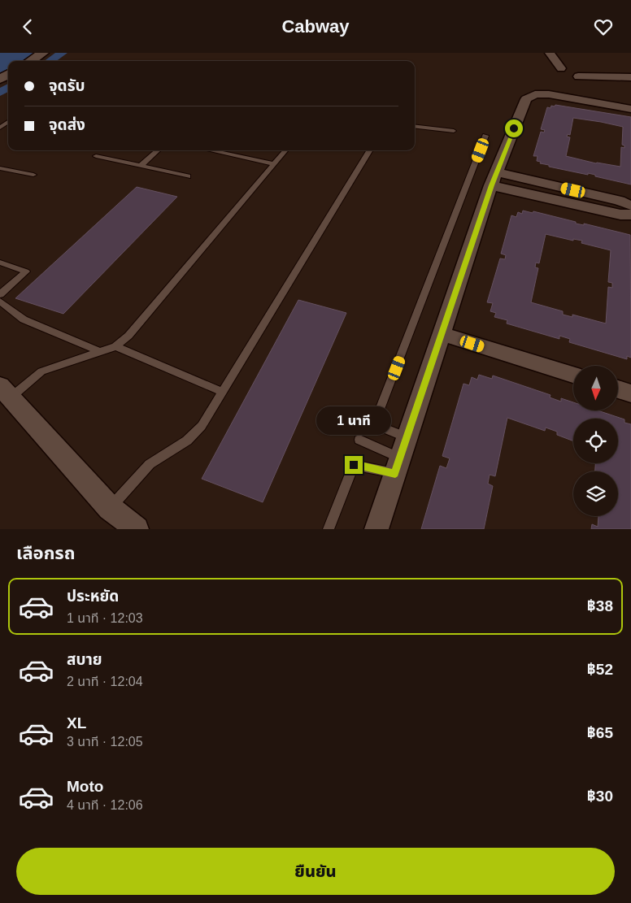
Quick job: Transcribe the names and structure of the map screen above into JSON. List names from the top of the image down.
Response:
{
  "north": "bottom",
  "page": {
    "header": "Cabway",
    "banner": ["จุดรับ", "จุดส่ง"],
    "bubble": "1 นาที",
    "heading": "เลือกรถ",
    "list": [
      {
        "name": "ประหยัด",
        "note": "1 นาที · 12:03",
        "value": "฿38"
      },
      {
        "name": "สบาย",
        "note": "2 นาที · 12:04",
        "value": "฿52"
      },
      {
        "name": "XL",
        "note": "3 นาที · 12:05",
        "value": "฿65"
      },
      {
        "name": "Moto",
        "note": "4 นาที · 12:06",
        "value": "฿30"
      }
    ],
    "buttons": "ยืนยัน"
  }
}
